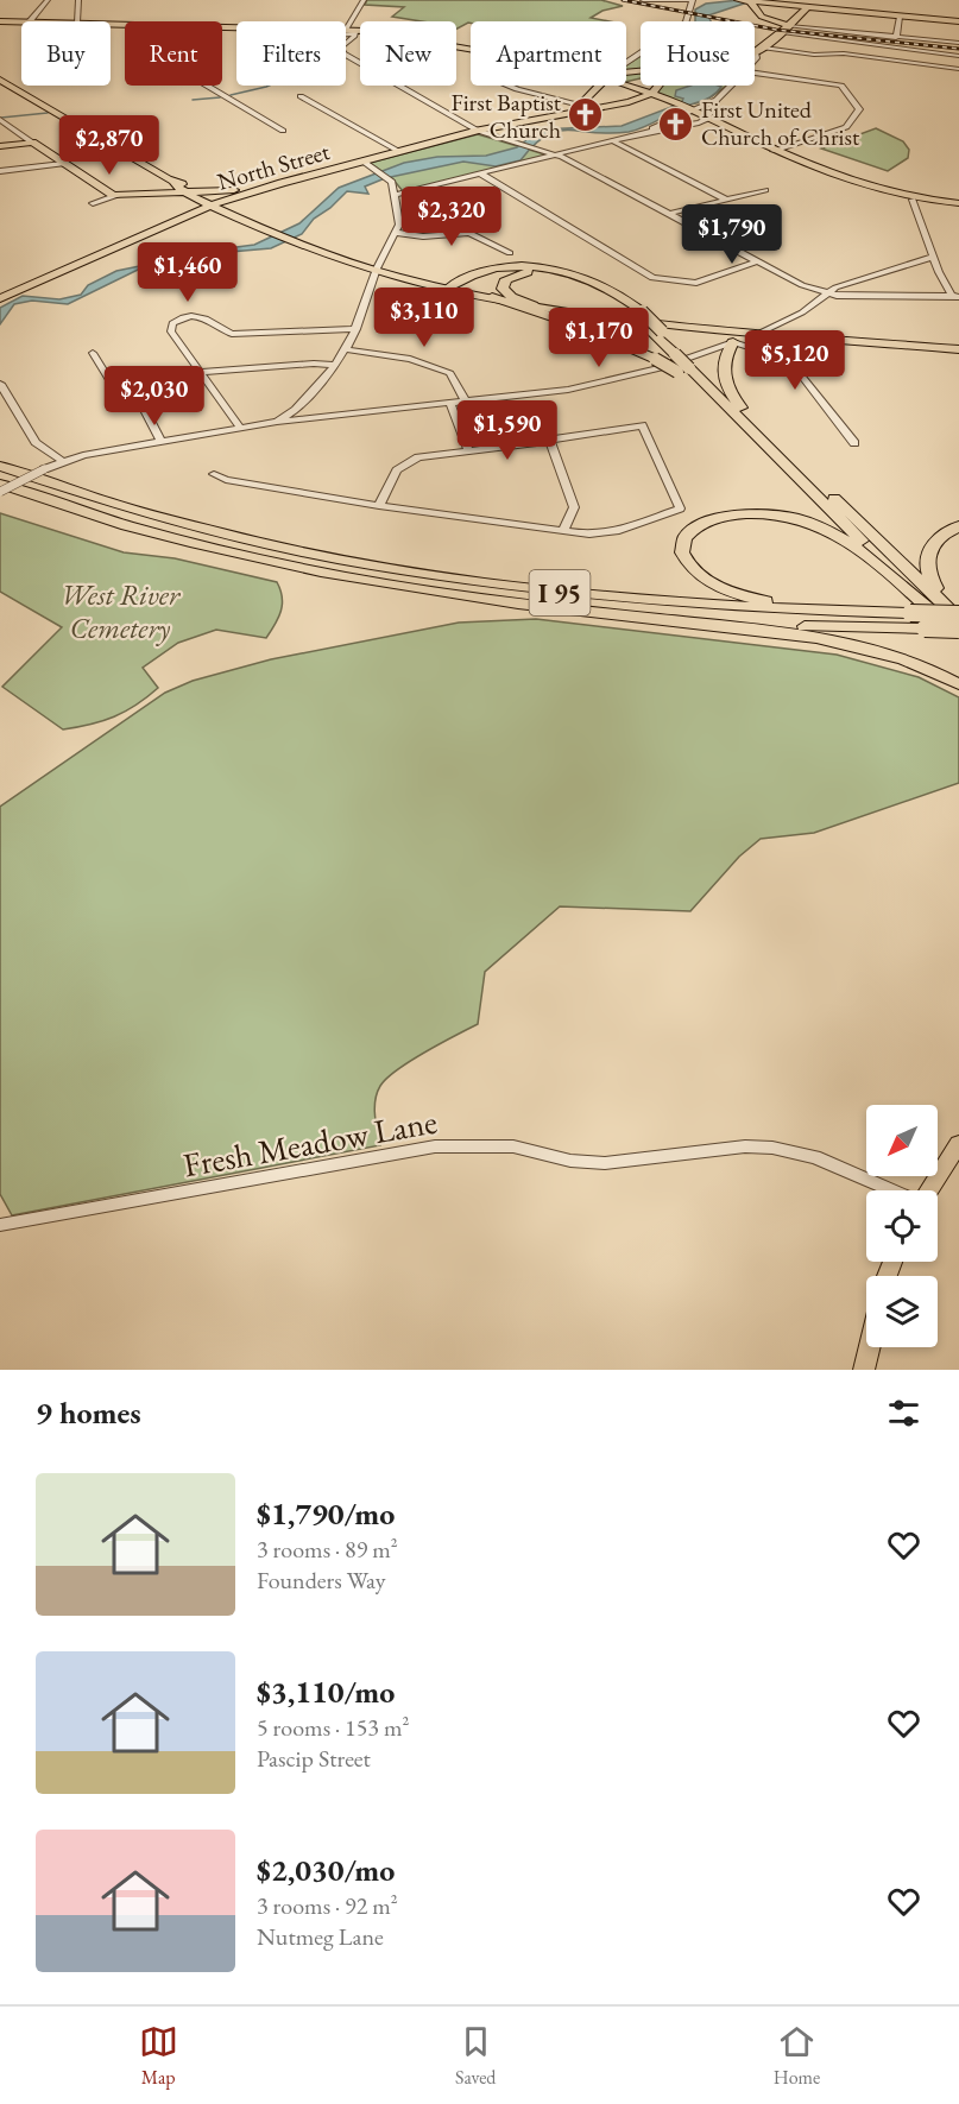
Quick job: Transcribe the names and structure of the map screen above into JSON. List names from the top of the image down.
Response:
{
  "streets": {
    "highway": ["I 95"],
    "main road": ["North Street"],
    "street": ["Fresh Meadow Lane"]
  },
  "parks": ["West River Cemetery"],
  "places": {
    "church": ["First Baptist Church", "First United Church of Christ"]
  },
  "north": "bottom left",
  "page": {
    "chip": [
      "Buy",
      "Rent",
      "Filters",
      "New",
      "Apartment",
      "House"
    ],
    "price": [
      "$2,870",
      "$2,320",
      "$1,790",
      "$1,460",
      "$3,110",
      "$1,170",
      "$5,120",
      "$2,030",
      "$1,590"
    ],
    "heading": "9 homes",
    "list": [
      {
        "name": "$1,790/mo",
        "note": "3 rooms · 89 m² · Founders Way"
      },
      {
        "name": "$3,110/mo",
        "note": "5 rooms · 153 m² · Pascip Street"
      },
      {
        "name": "$2,030/mo",
        "note": "3 rooms · 92 m² · Nutmeg Lane"
      }
    ],
    "tabs": ["Map", "Saved", "Home"]
  }
}
